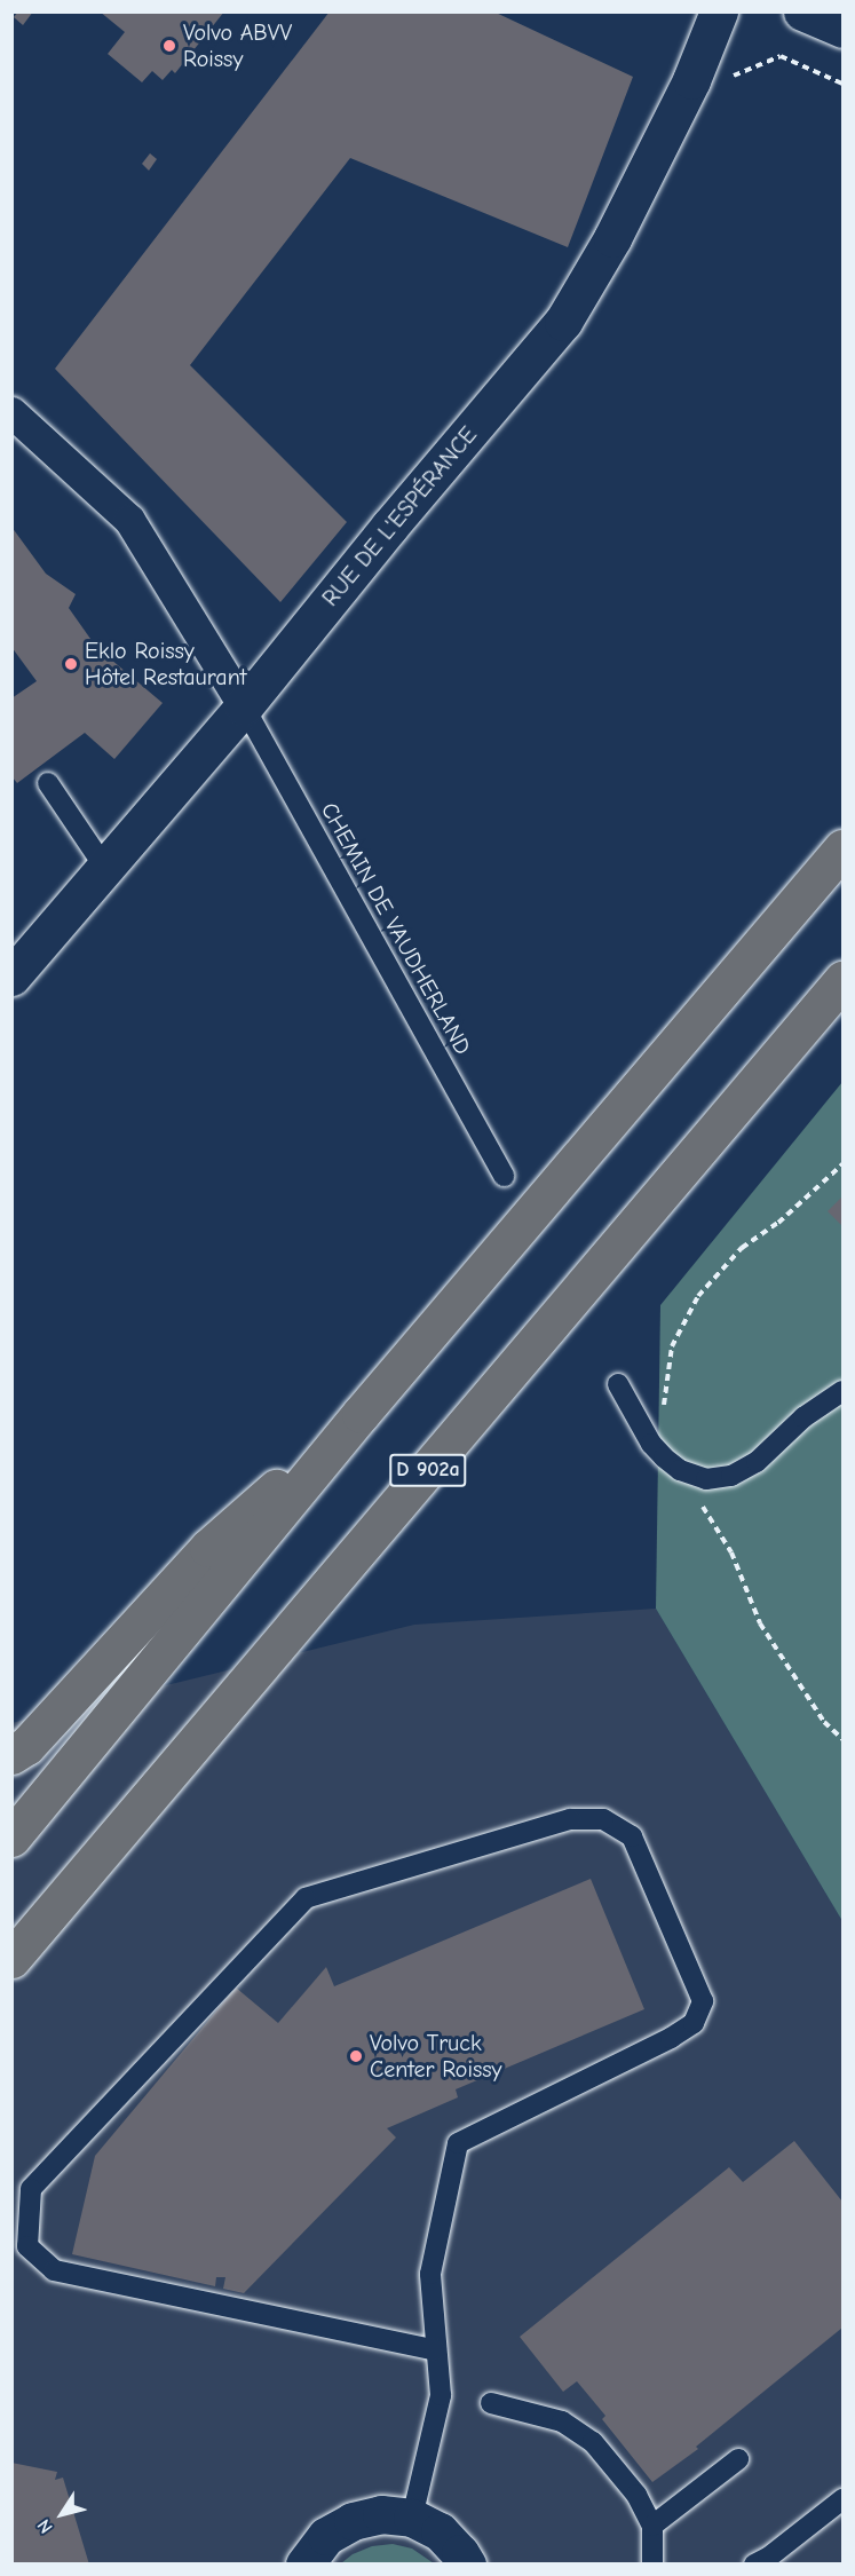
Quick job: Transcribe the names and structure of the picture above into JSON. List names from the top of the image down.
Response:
{
  "streets": {
    "main road": ["RUE DE L'ESPÉRANCE", "D 902a"],
    "lane": ["CHEMIN DE VAUDHERLAND"]
  },
  "crossings": [
    ["RUE DE L'ESPÉRANCE", "CHEMIN DE VAUDHERLAND"]
  ],
  "places": ["Volvo ABVV Roissy", "Eklo Roissy Hôtel Restaurant", "Volvo Truck Center Roissy"],
  "north": "bottom left"
}
